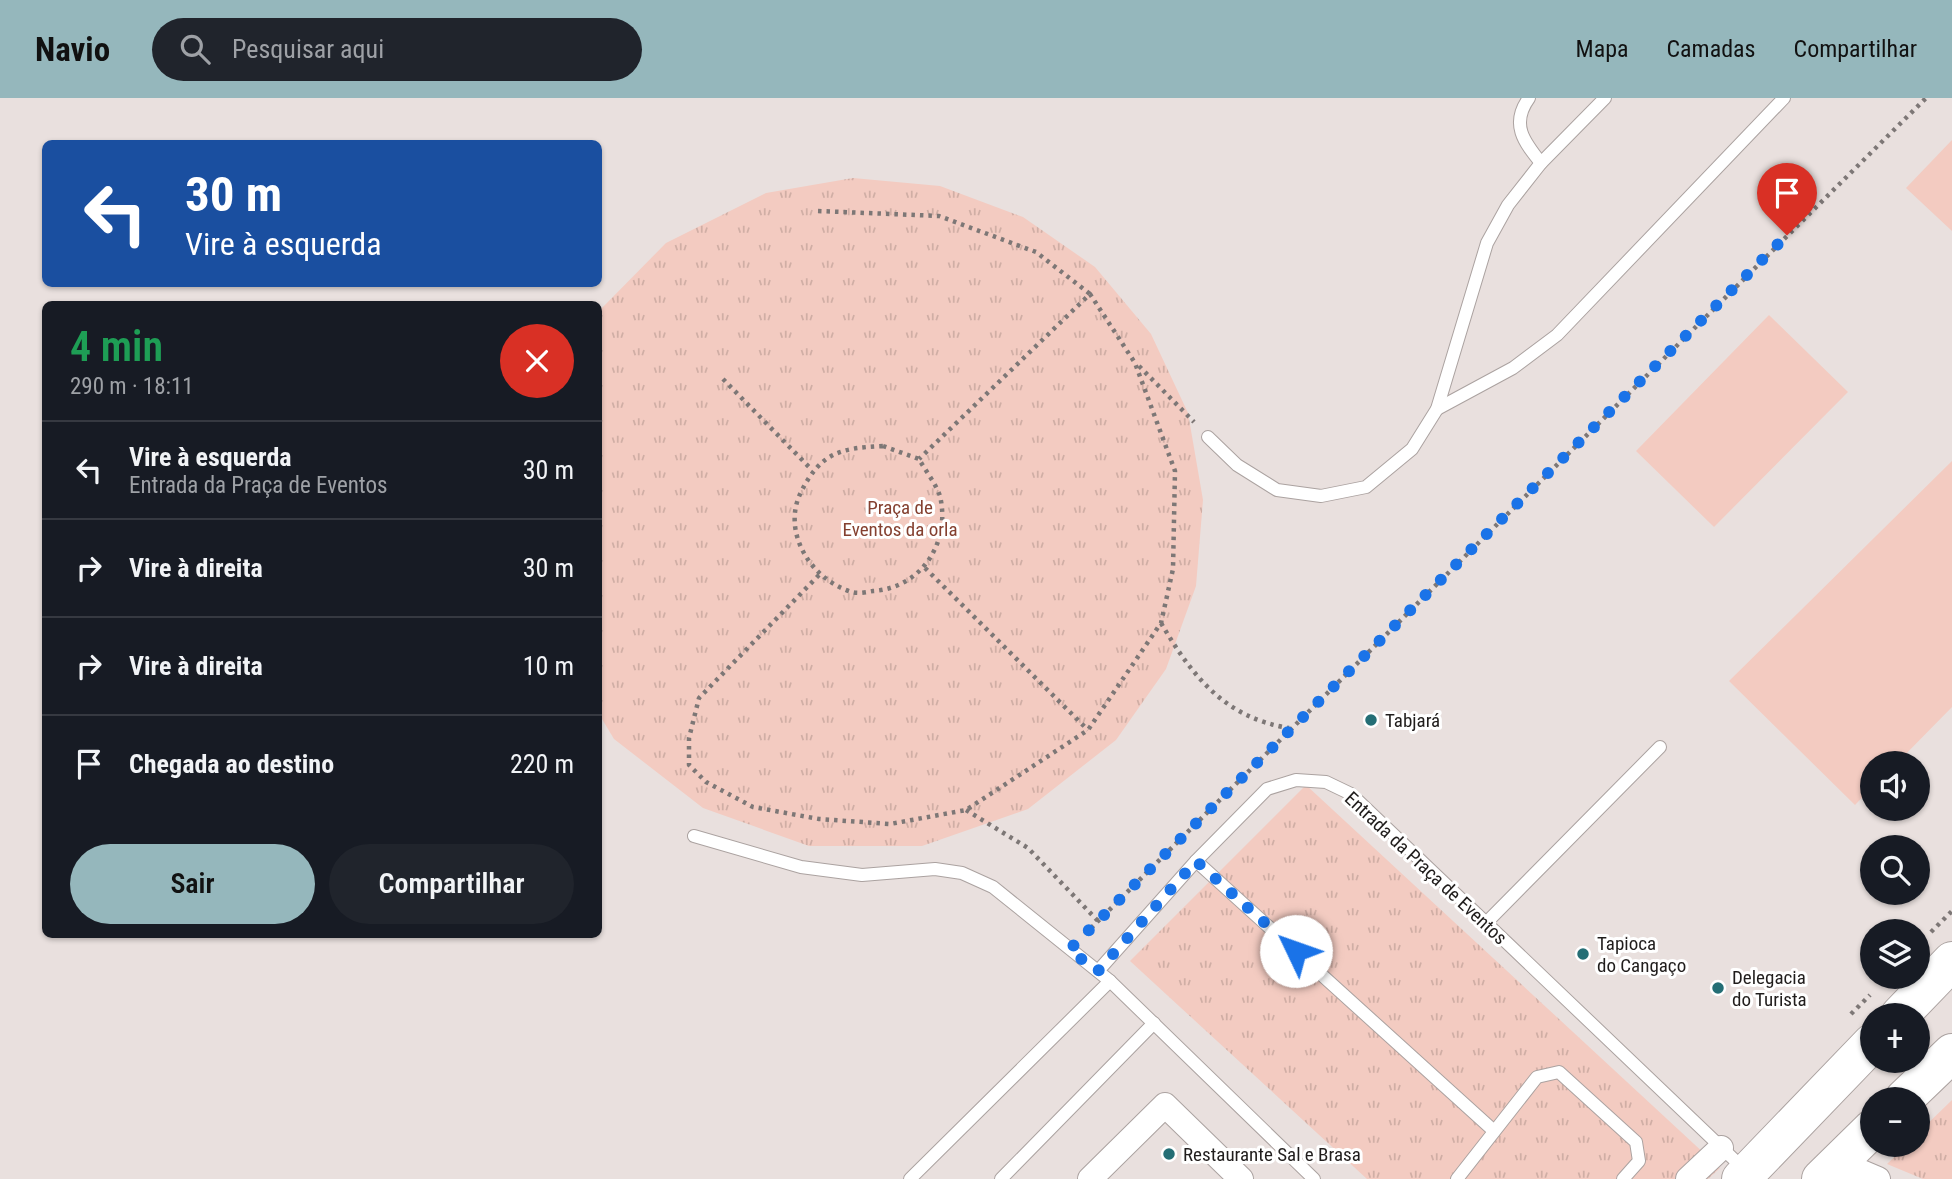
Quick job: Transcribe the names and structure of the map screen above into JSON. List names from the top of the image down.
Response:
{
  "streets": {
    "lane": ["Entrada da Praça de Eventos"]
  },
  "parks": ["Praça de Eventos da orla"],
  "places": [
    "Tabjará",
    "Tapioca do Cangaço",
    "Delegacia do Turista",
    "Restaurante Sal e Brasa"
  ],
  "page": {
    "header": "Navio",
    "search": "Pesquisar aqui",
    "nav": ["Mapa", "Camadas", "Compartilhar"],
    "turn": ["30 m", "Vire à esquerda"],
    "heading": ["4 min", "290 m · 18:11"],
    "list": [
      {
        "name": "Vire à esquerda",
        "note": "Entrada da Praça de Eventos",
        "value": "30 m"
      },
      {
        "name": "Vire à direita",
        "value": "30 m"
      },
      {
        "name": "Vire à direita",
        "value": "10 m"
      },
      {
        "name": "Chegada ao destino",
        "value": "220 m"
      }
    ],
    "map_buttons": ["+", "−"],
    "buttons": ["Sair", "Compartilhar"]
  }
}
